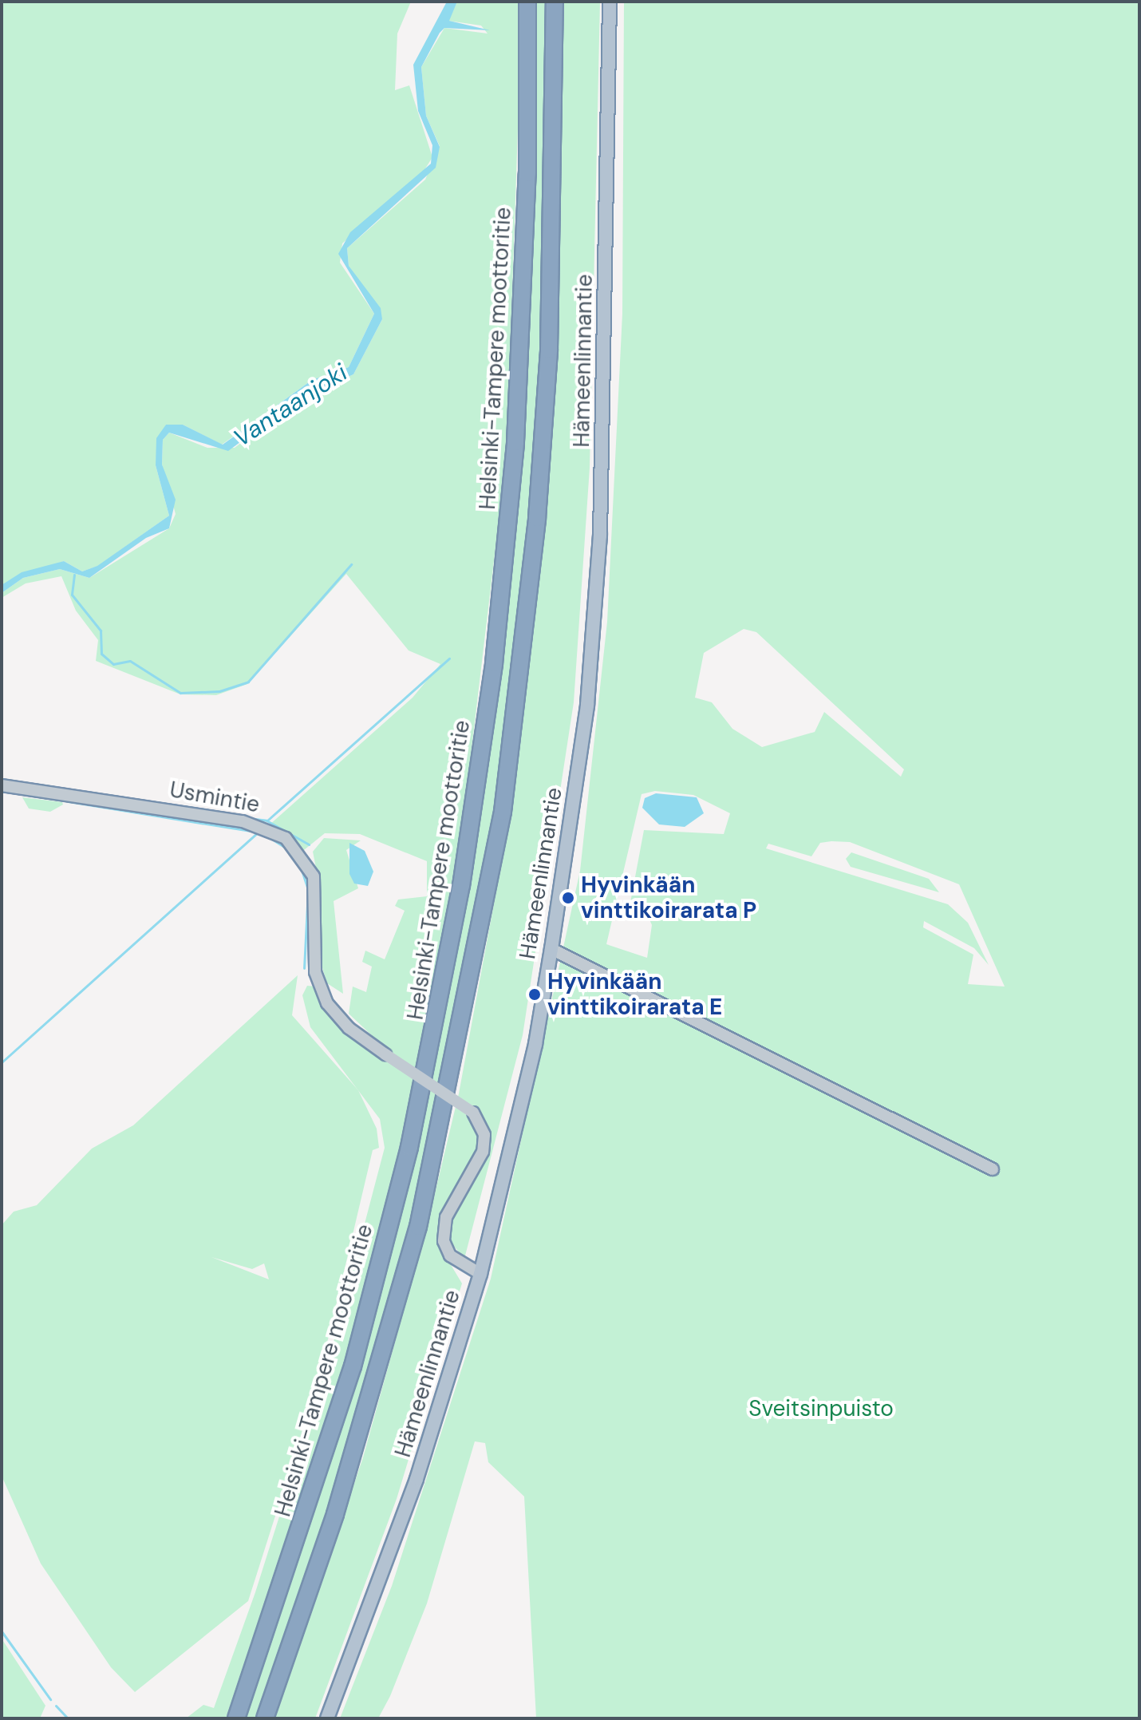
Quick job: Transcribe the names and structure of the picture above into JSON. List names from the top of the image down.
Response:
{
  "streets": {
    "highway": ["Helsinki-Tampere moottoritie"],
    "main road": ["Hämeenlinnantie"],
    "street": ["Usmintie"]
  },
  "crossings": [
    ["Hämeenlinnantie", "Usmintie"]
  ],
  "water": ["Vantaanjoki"],
  "parks": ["Sveitsinpuisto"],
  "places": ["Hyvinkään vinttikoirarata P", "Hyvinkään vinttikoirarata E"]
}
